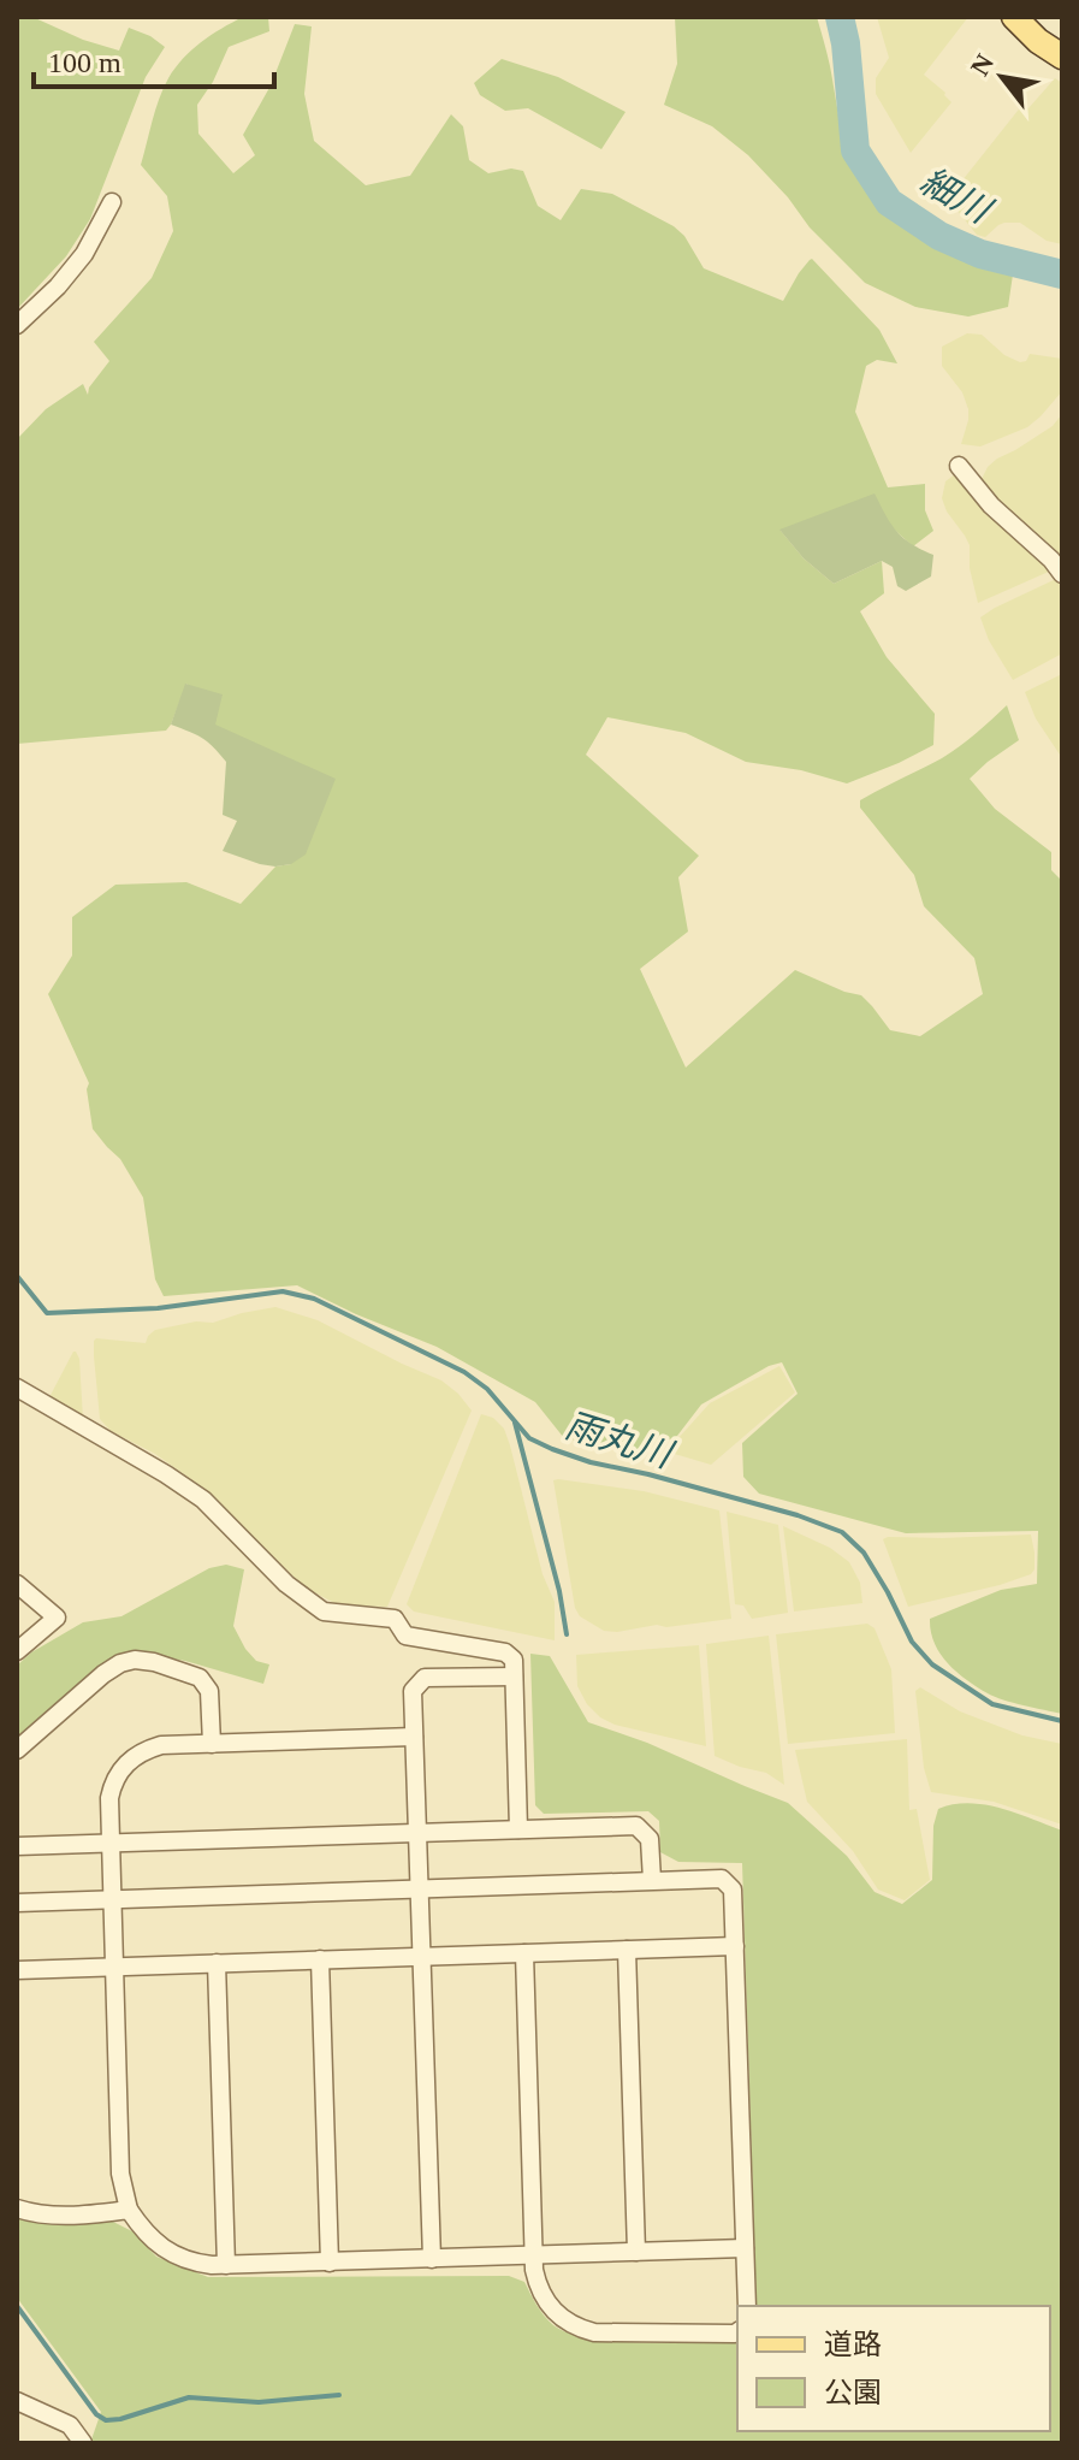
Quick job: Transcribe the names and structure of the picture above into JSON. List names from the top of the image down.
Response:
{
  "water": ["細川", "雨丸川"],
  "legend": ["道路", "公園"],
  "scale_bar": "100 m",
  "north": "top left"
}
